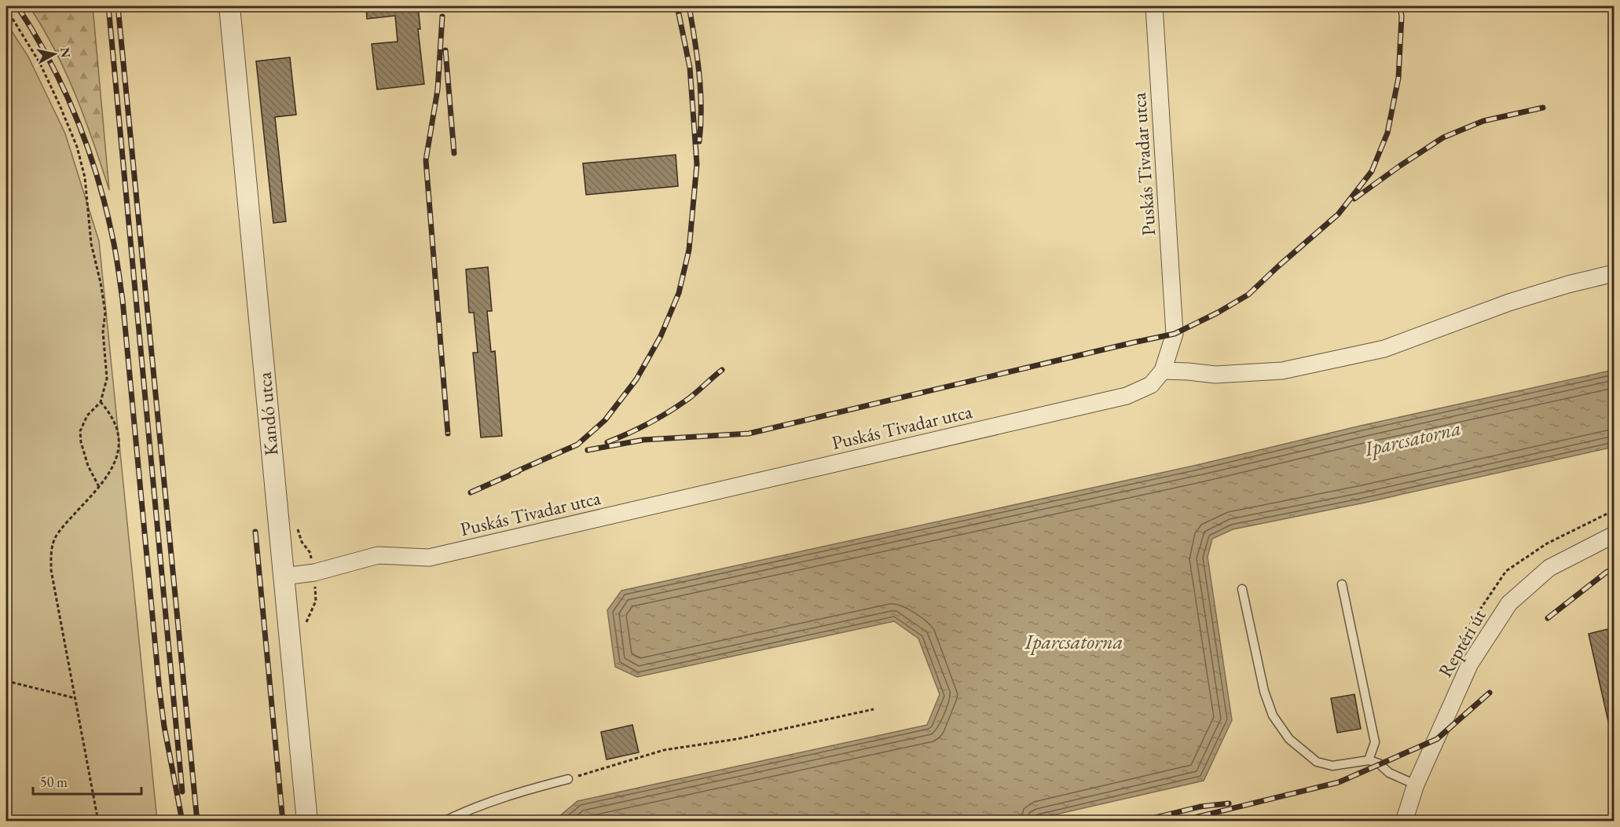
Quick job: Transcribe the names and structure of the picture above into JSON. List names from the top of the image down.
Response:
{
  "streets": {
    "street": ["Puskás Tivadar utca", "Kandó utca", "Reptéri út"]
  },
  "crossings": [
    ["Puskás Tivadar utca", "Kandó utca"]
  ],
  "water": ["Iparcsatorna"],
  "scale_bar": "50 m",
  "north": "right"
}
